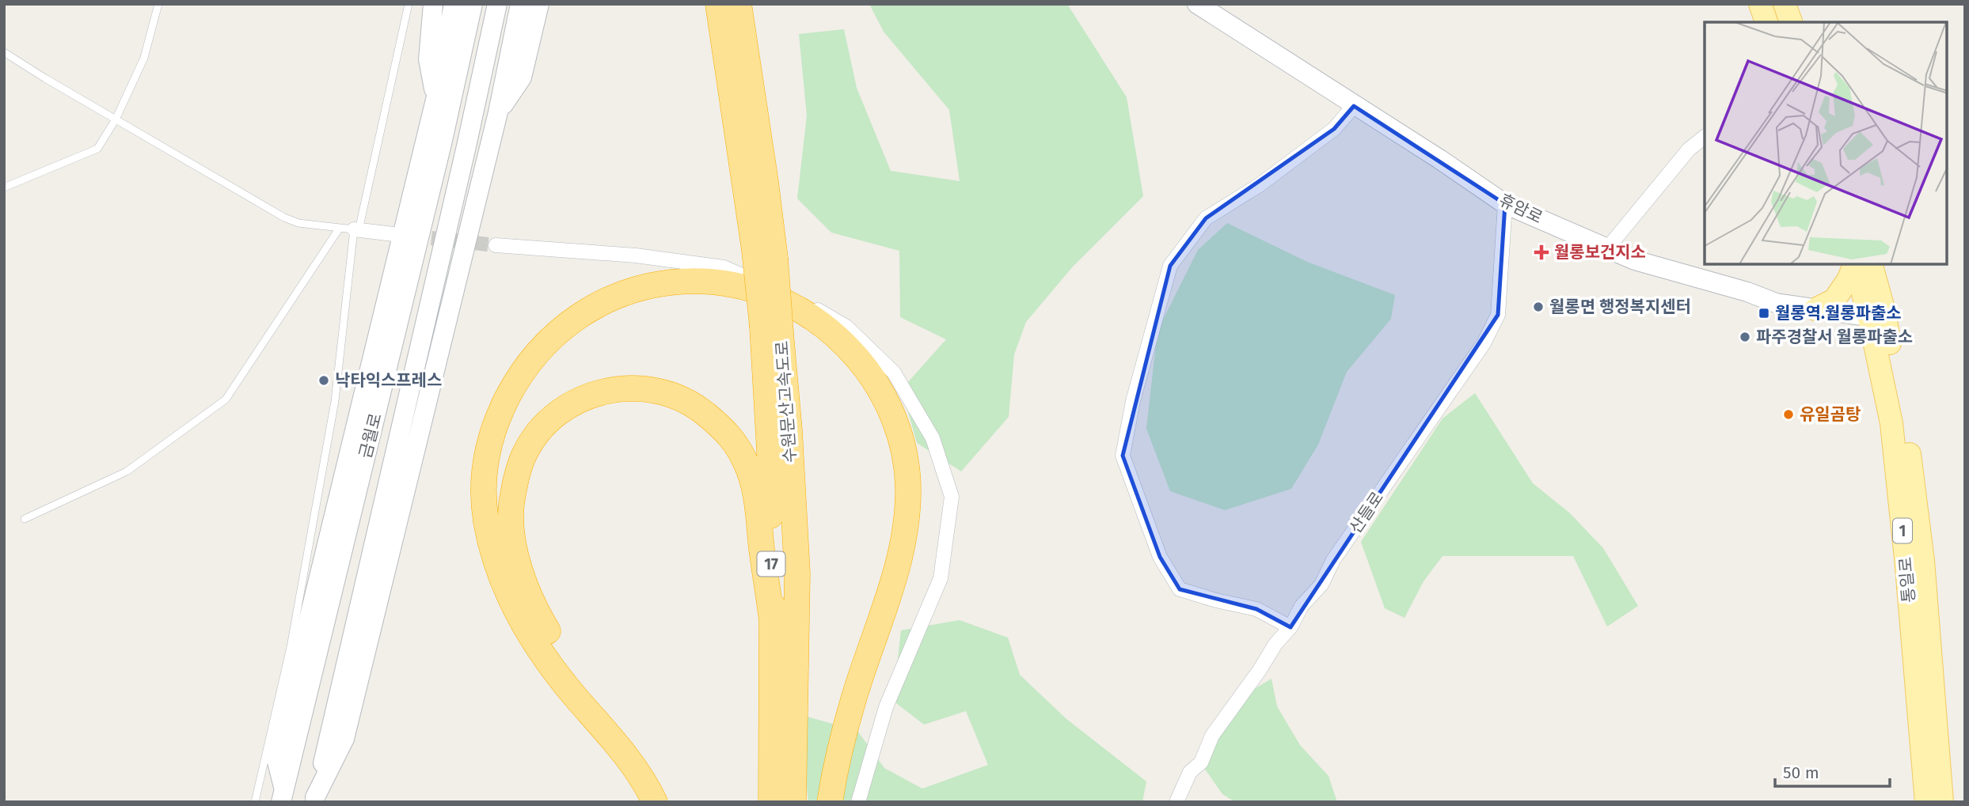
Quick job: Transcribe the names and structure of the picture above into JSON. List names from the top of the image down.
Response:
{
  "streets": {
    "highway": ["수원문산고속도로", "17"],
    "main road": [
      "휴암로",
      "금월로",
      "1",
      "통일로"
    ],
    "street": ["산들로"]
  },
  "crossings": [
    ["휴암로", "산들로"],
    ["휴암로", "통일로"]
  ],
  "places": {
    "health": ["월롱보건지소"],
    "other": [
      "월롱면 행정복지센터",
      "파주경찰서 월롱파출소",
      "낙타익스프레스",
      "유일곰탕"
    ],
    "transit": ["월롱역.월롱파출소"]
  },
  "scale_bar": "50 m"
}
